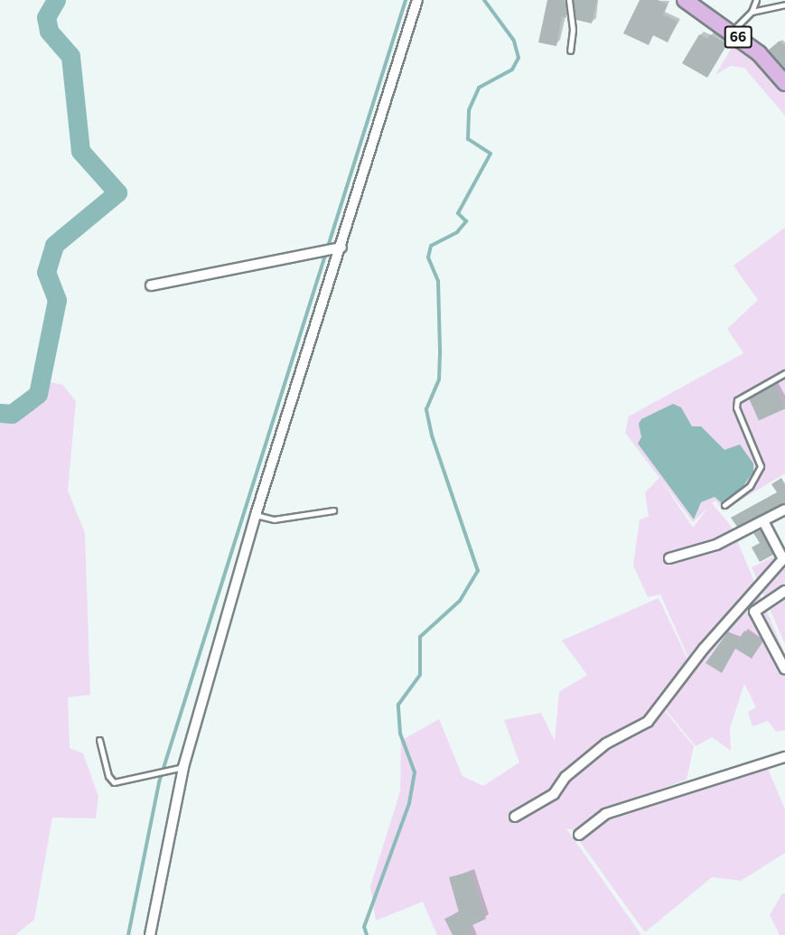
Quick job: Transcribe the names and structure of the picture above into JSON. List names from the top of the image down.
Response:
{
  "streets": {
    "main road": ["66"]
  }
}
